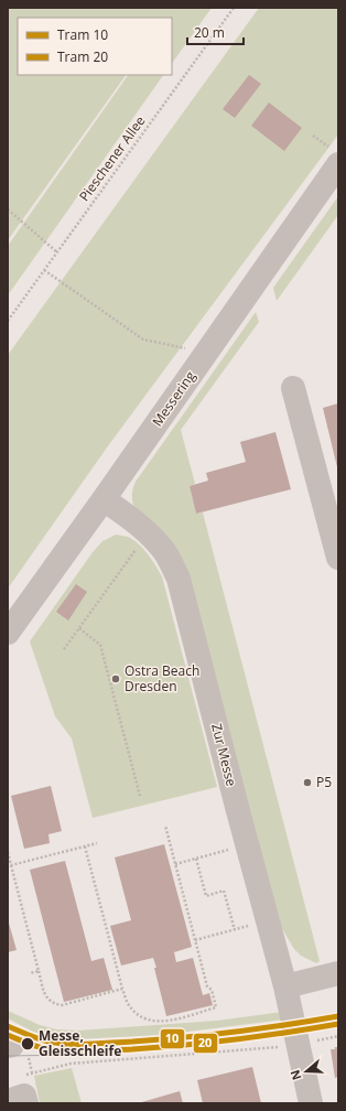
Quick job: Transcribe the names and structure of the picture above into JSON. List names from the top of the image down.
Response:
{
  "streets": {
    "street": ["Messering", "Zur Messe"],
    "path": ["Pieschener Allee"]
  },
  "crossings": [
    ["Messering", "Zur Messe"]
  ],
  "places": ["Ostra Beach Dresden", "P5", "Messe, Gleisschleife"],
  "lines": ["tram line 10", "tram line 20"],
  "legend": ["Tram 10", "Tram 20"],
  "scale_bar": "20 m",
  "north": "left"
}
